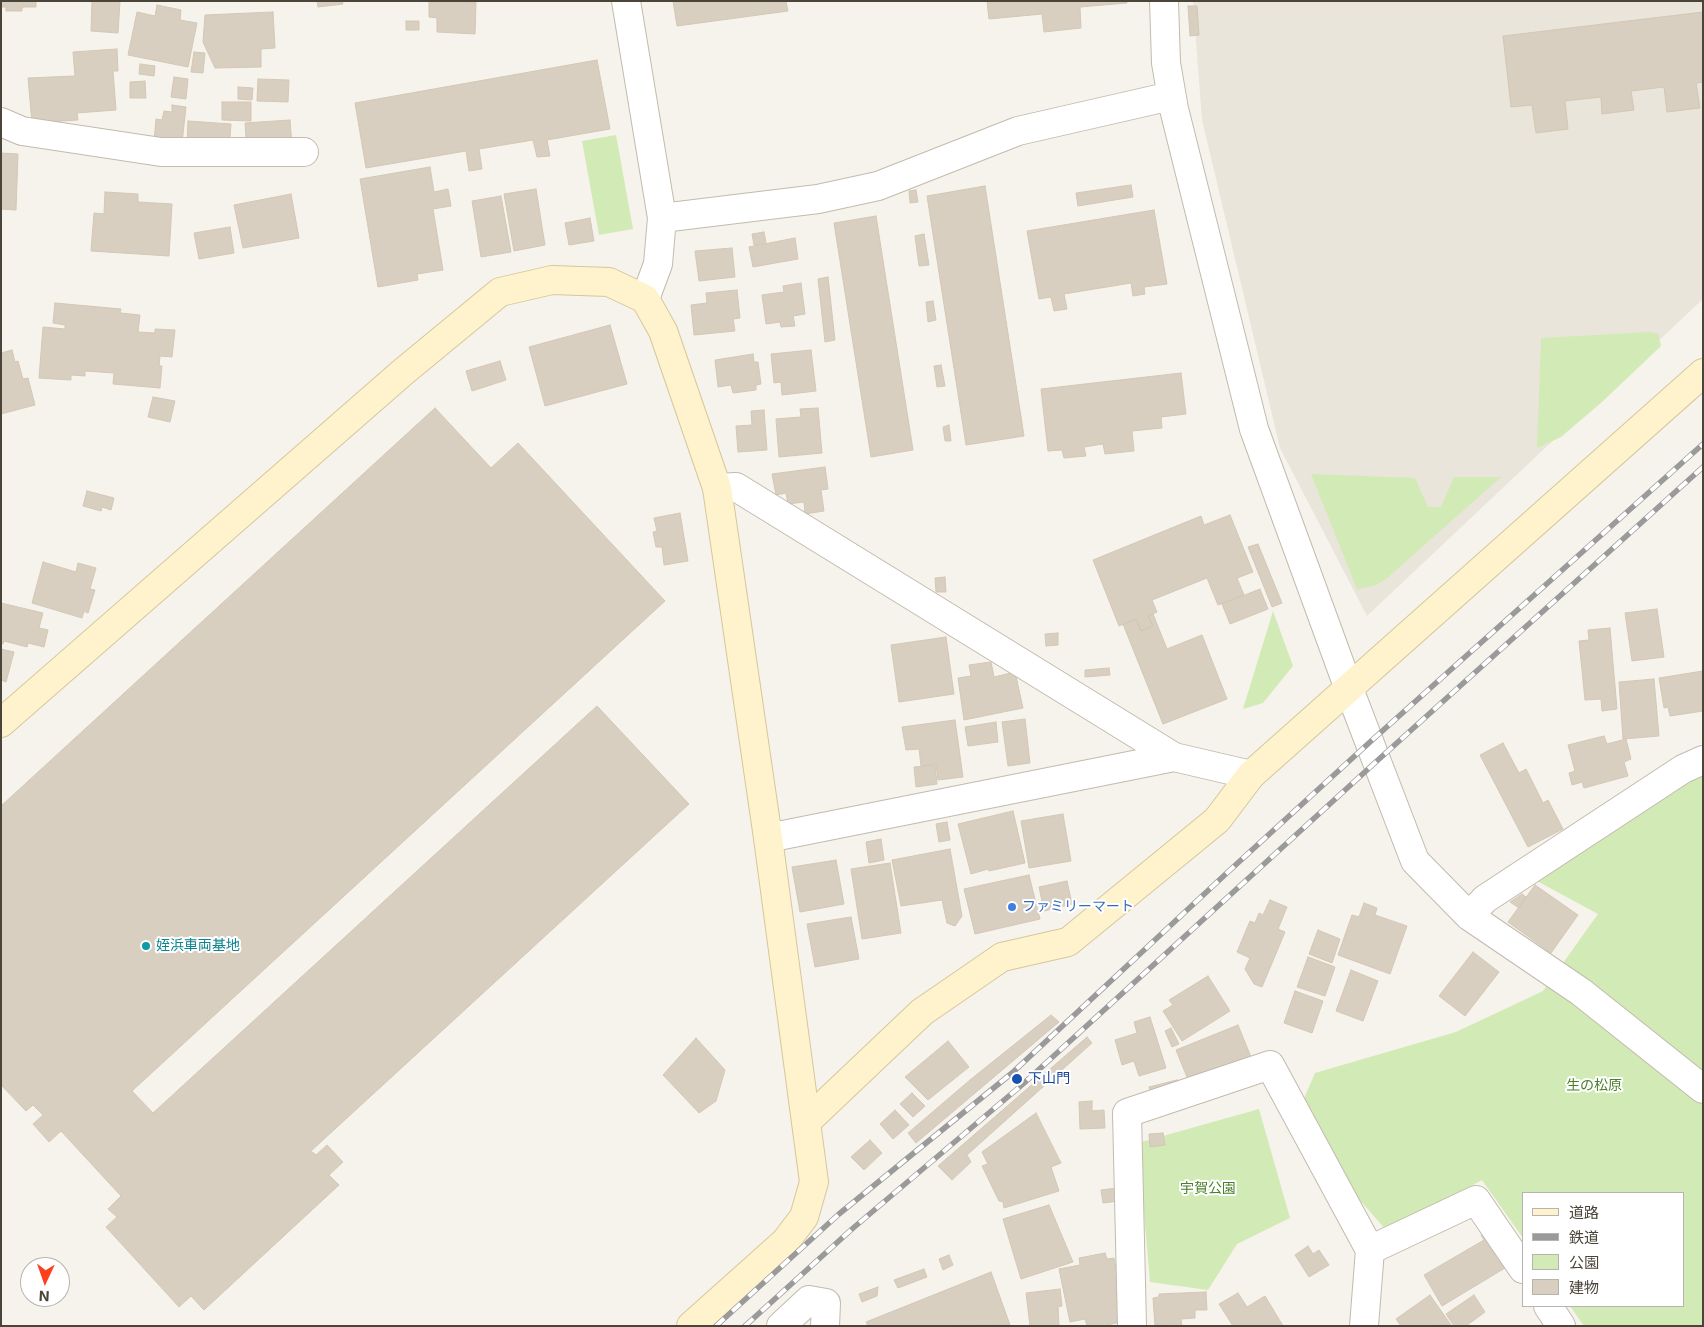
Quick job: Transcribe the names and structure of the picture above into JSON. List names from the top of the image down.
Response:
{
  "parks": ["生の松原", "宇賀公園"],
  "places": ["ファミリーマート", "姪浜車両基地", "下山門"],
  "legend": [
    "道路",
    "鉄道",
    "公園",
    "建物"
  ],
  "north": "bottom"
}
